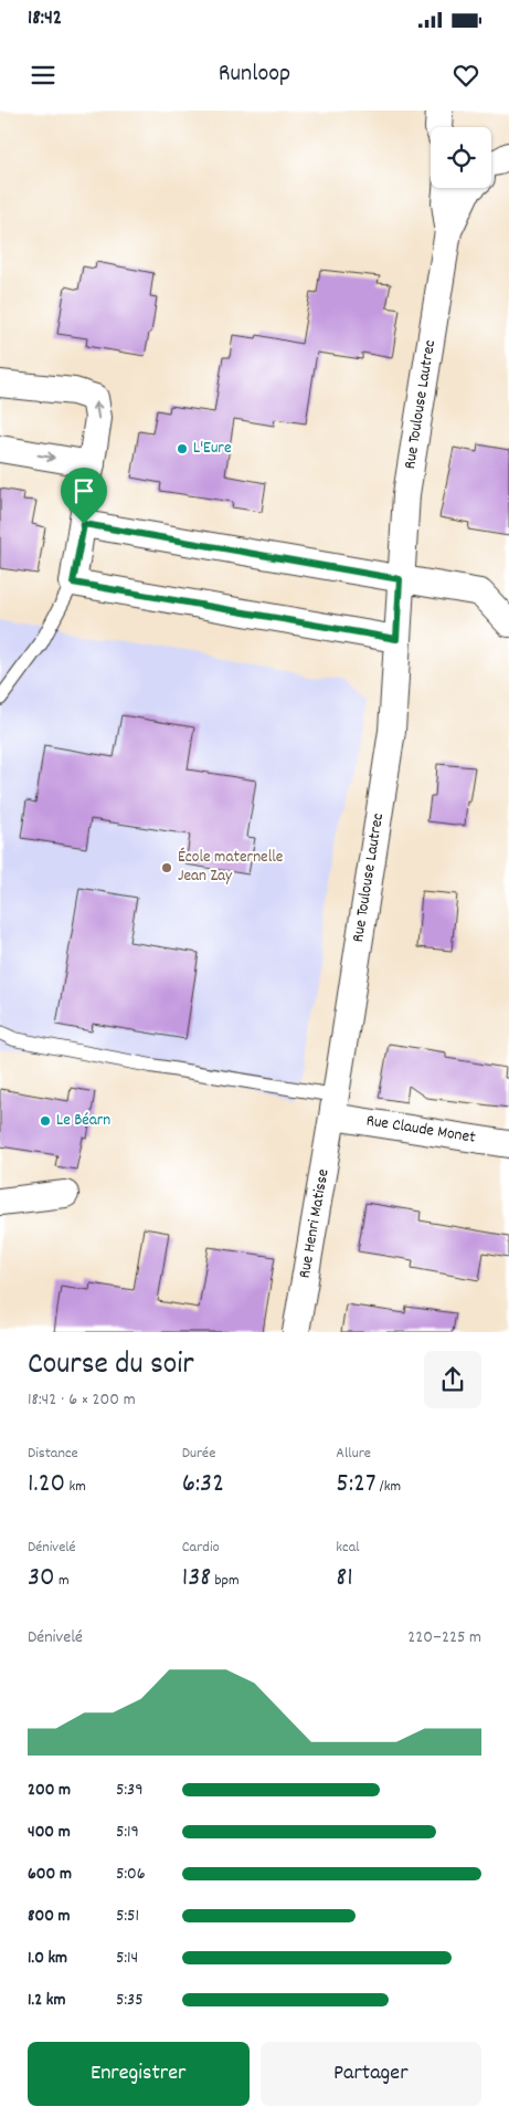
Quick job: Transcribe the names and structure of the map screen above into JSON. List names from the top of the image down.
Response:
{
  "streets": {
    "street": ["Rue Toulouse Lautrec", "Rue Claude Monet", "Rue Henri Matisse"]
  },
  "crossings": [
    ["Rue Toulouse Lautrec", "Rue Claude Monet"],
    ["Rue Toulouse Lautrec", "Rue Henri Matisse"],
    ["Rue Claude Monet", "Rue Henri Matisse"]
  ],
  "places": ["L'Eure", "École maternelle Jean Zay", "Le Béarn"],
  "page": {
    "status": "18:42",
    "header": "Runloop",
    "heading": ["Course du soir", "18:42 · 6 × 200 m"],
    "stats": [
      ["Distance", "1.20 km"],
      ["Durée", "6:32"],
      ["Allure", "5:27 /km"],
      ["Dénivelé", "30 m"],
      ["Cardio", "138 bpm"],
      ["kcal", "81"]
    ],
    "chart": ["Dénivelé", "220–225 m"],
    "list": [
      {
        "name": "200 m",
        "note": "5:39"
      },
      {
        "name": "400 m",
        "note": "5:19"
      },
      {
        "name": "600 m",
        "note": "5:06"
      },
      {
        "name": "800 m",
        "note": "5:51"
      },
      {
        "name": "1.0 km",
        "note": "5:14"
      },
      {
        "name": "1.2 km",
        "note": "5:35"
      }
    ],
    "buttons": ["Enregistrer", "Partager"]
  }
}
